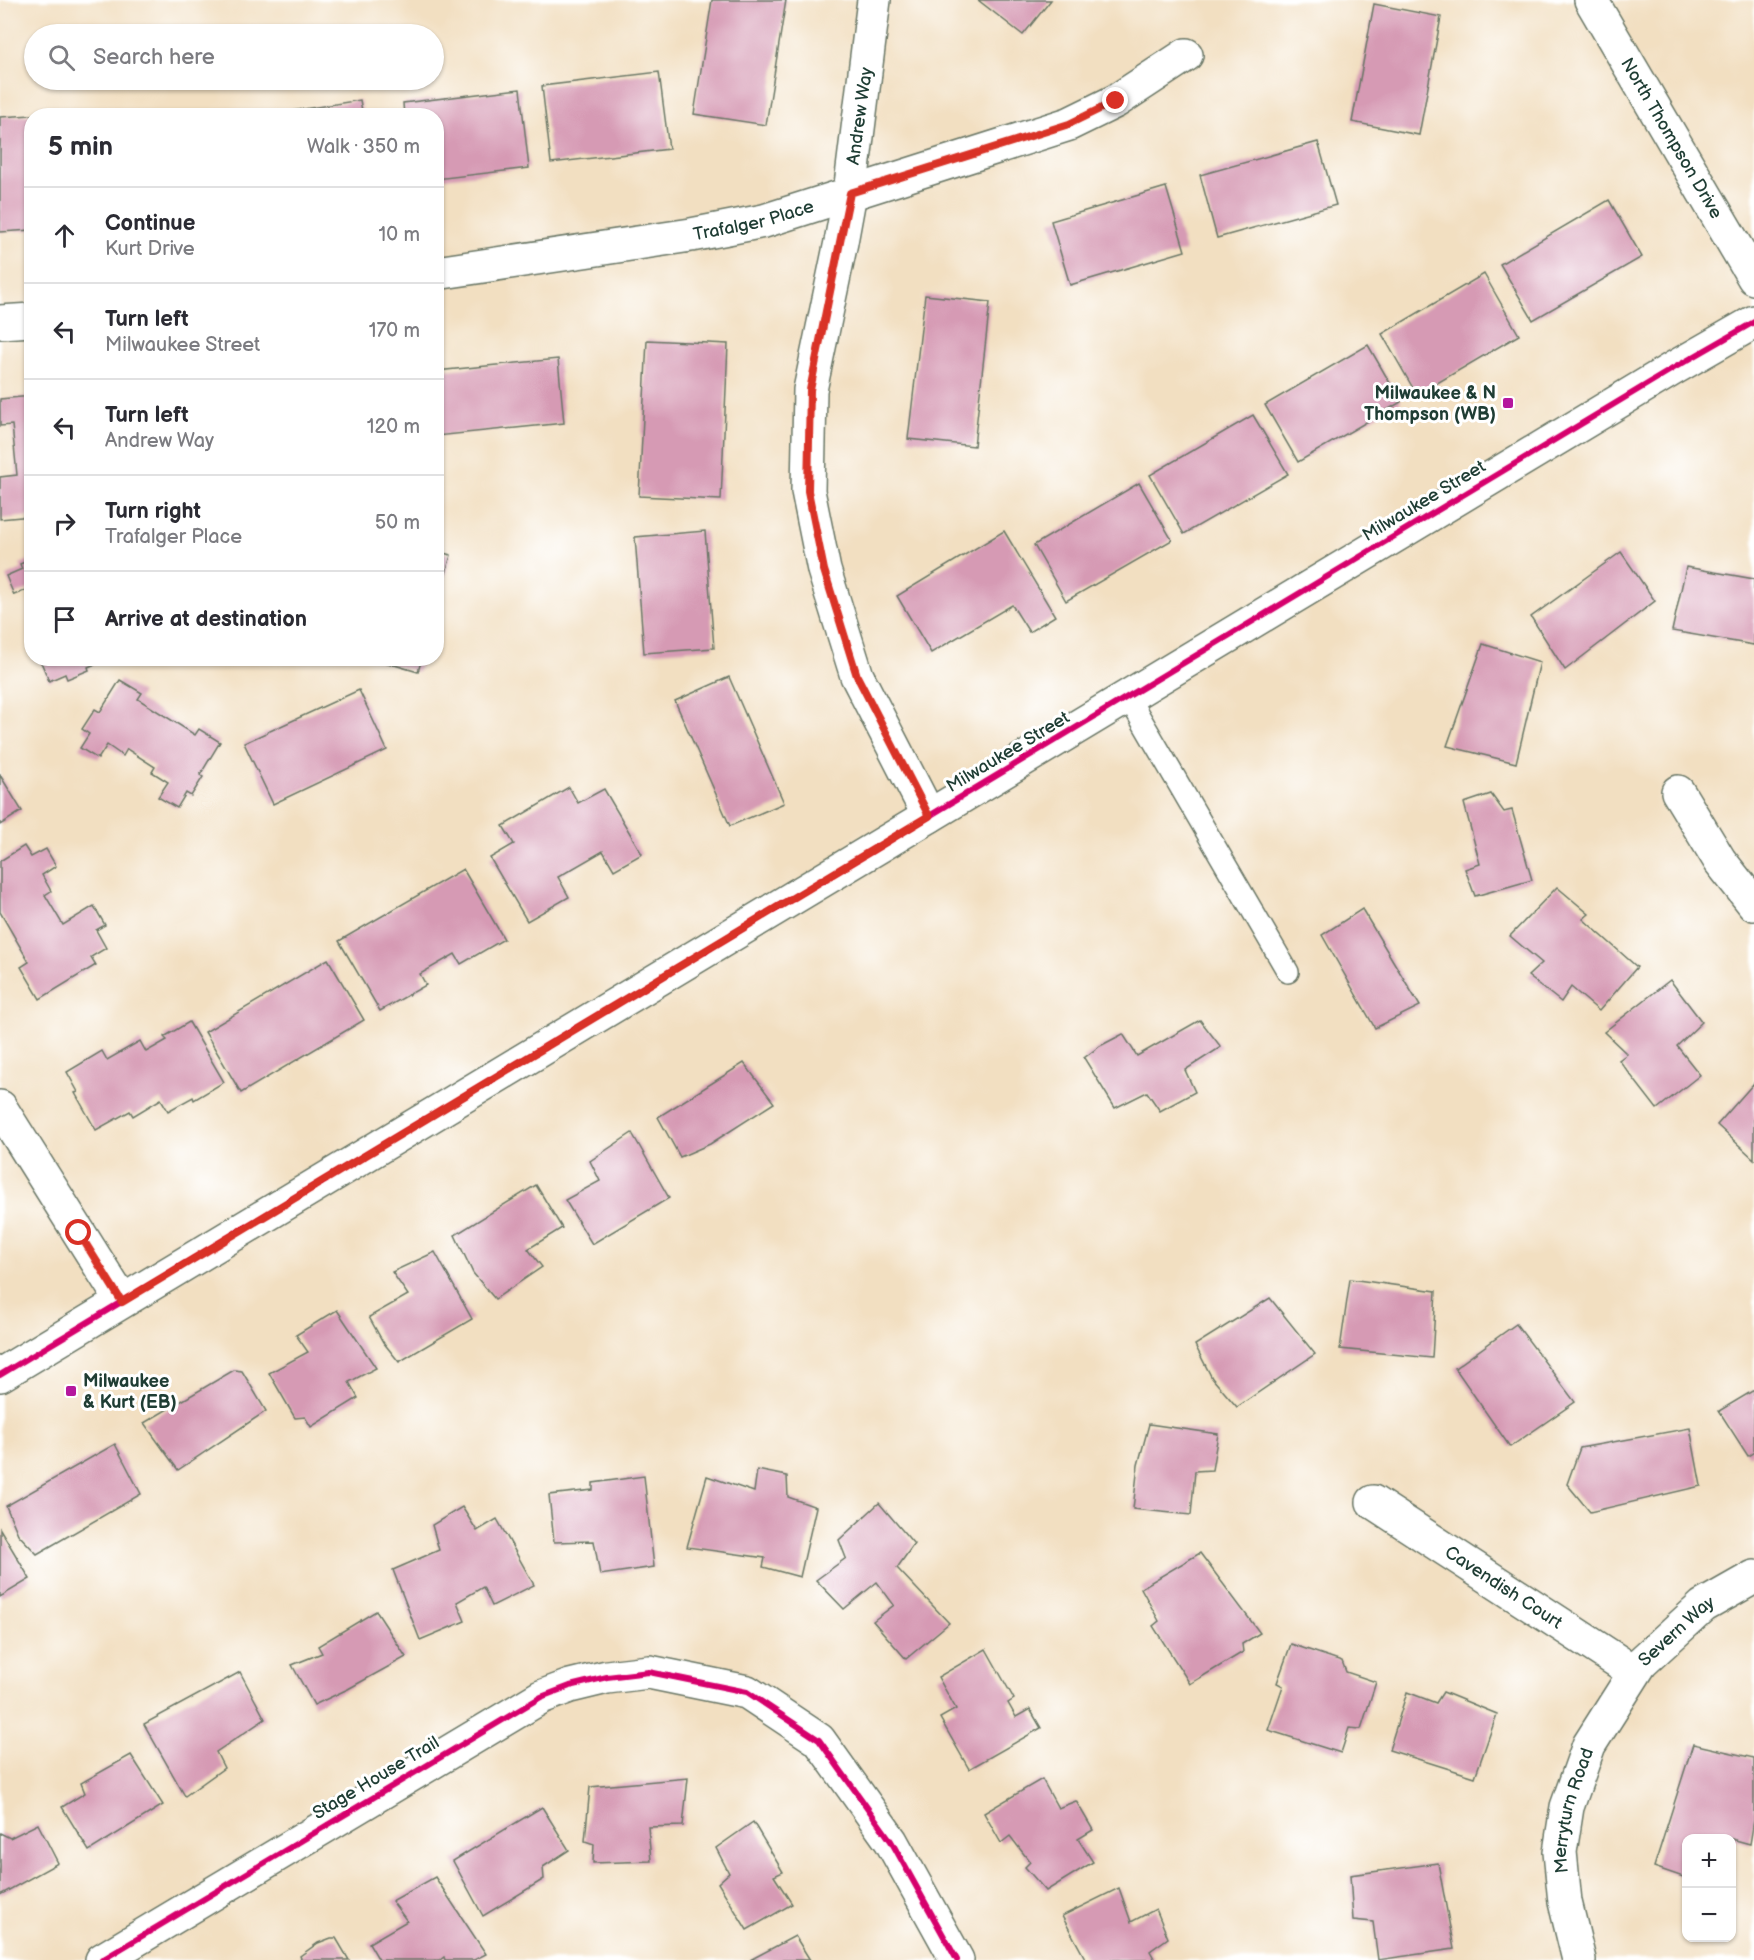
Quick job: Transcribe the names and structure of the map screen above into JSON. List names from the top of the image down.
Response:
{
  "streets": {
    "street": [
      "Andrew Way",
      "North Thompson Drive",
      "Trafalger Place",
      "Milwaukee Street",
      "Cavendish Court",
      "Severn Way",
      "Stage House Trail",
      "Merryturn Road"
    ]
  },
  "crossings": [
    ["Andrew Way", "Trafalger Place"],
    ["Andrew Way", "Milwaukee Street"],
    ["Cavendish Court", "Severn Way"],
    ["Cavendish Court", "Merryturn Road"],
    ["Severn Way", "Merryturn Road"]
  ],
  "places": {
    "transit": ["Milwaukee & N Thompson (WB)", "Milwaukee & Kurt (EB)"]
  },
  "page": {
    "search": "Search here",
    "heading": ["5 min", "Walk · 350 m"],
    "list": [
      ["Continue", "Kurt Drive", "10 m"],
      ["Turn left", "Milwaukee Street", "170 m"],
      ["Turn left", "Andrew Way", "120 m"],
      ["Turn right", "Trafalger Place", "50 m"],
      "Arrive at destination"
    ],
    "map_buttons": ["+", "−"]
  }
}
